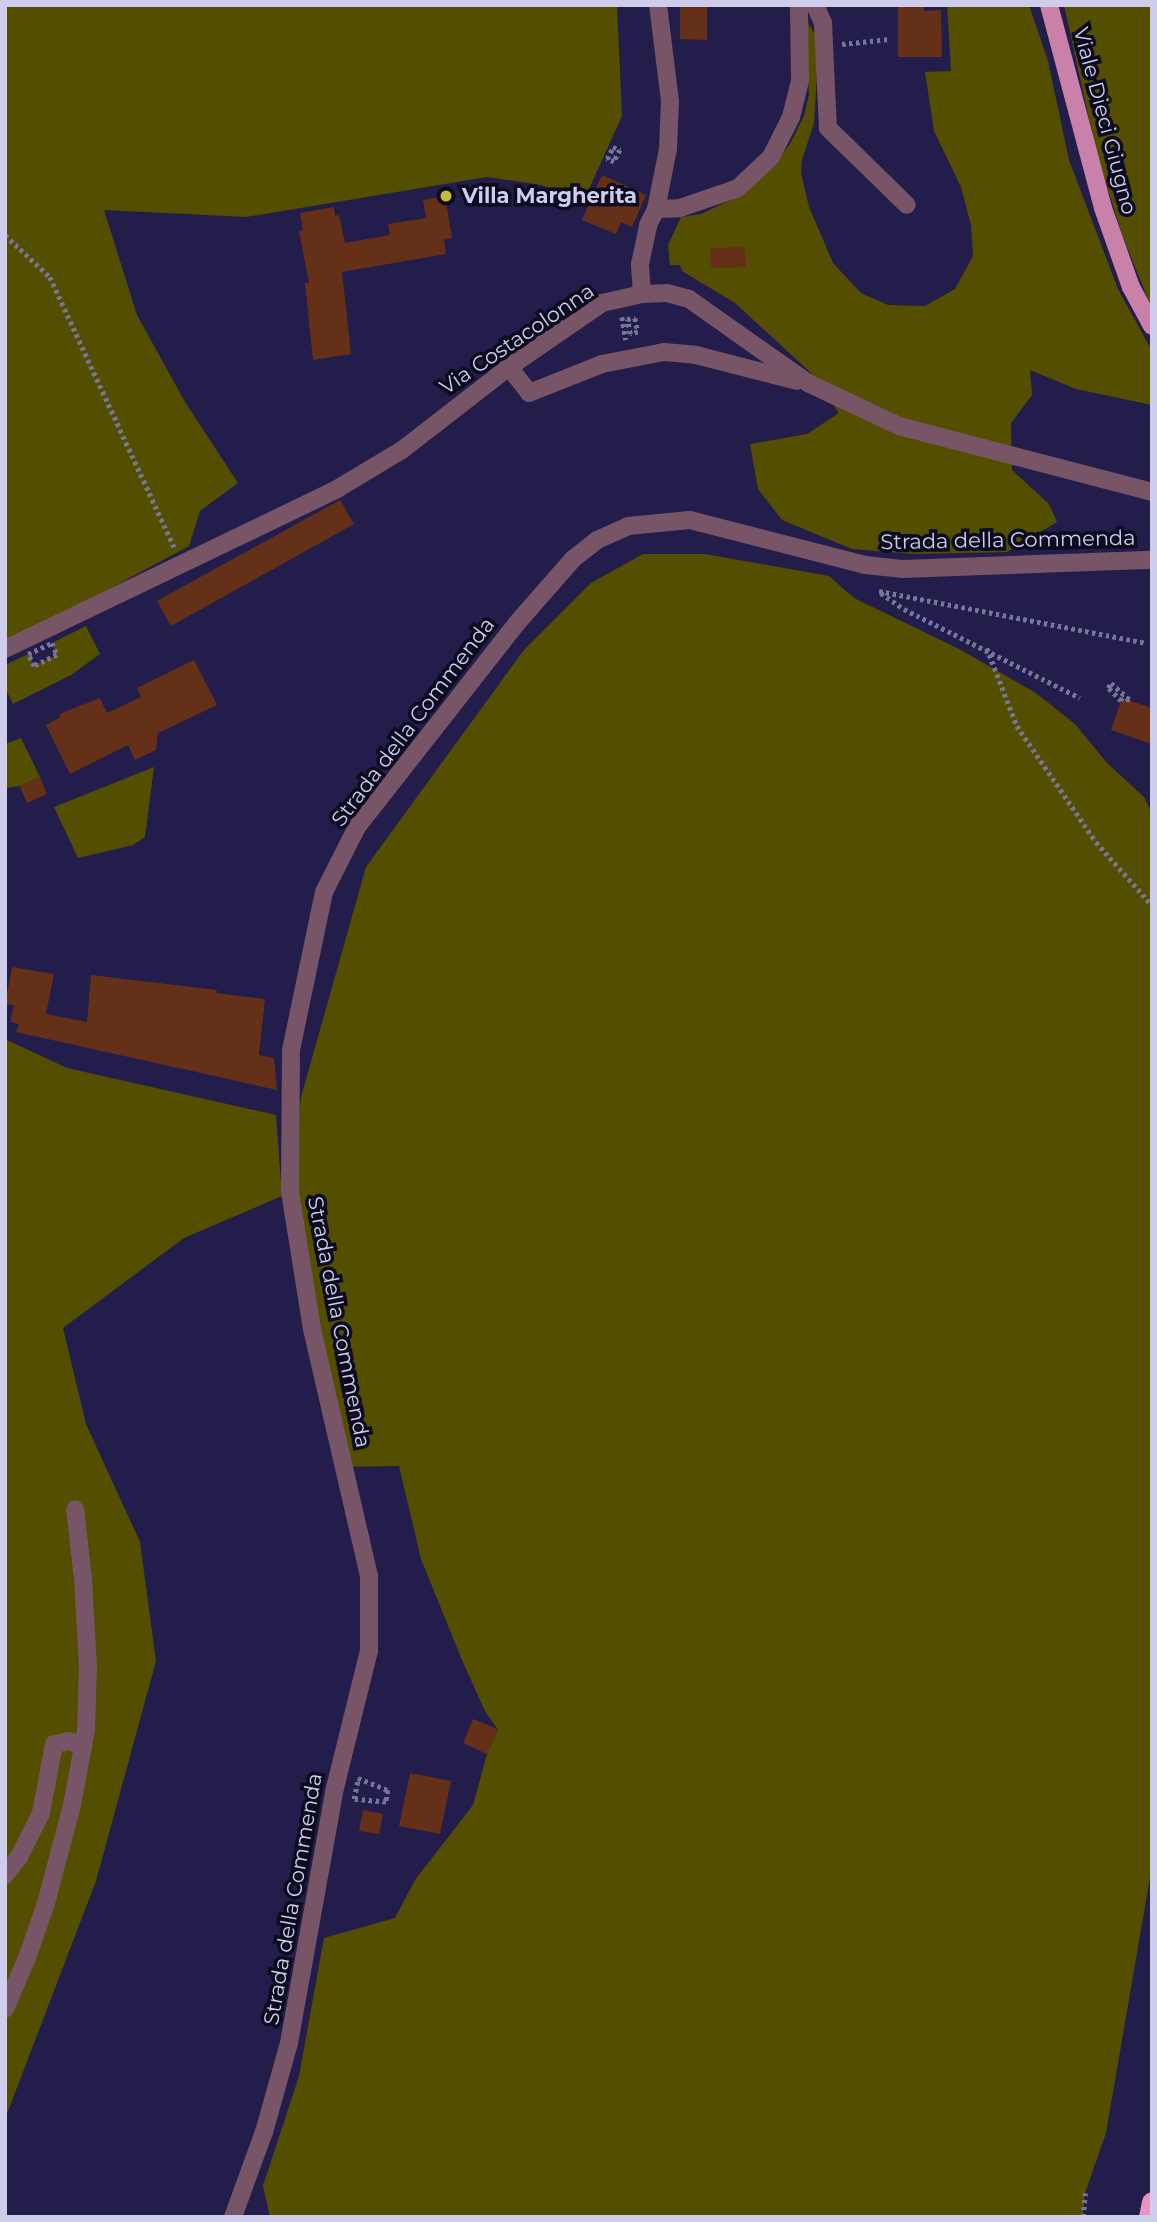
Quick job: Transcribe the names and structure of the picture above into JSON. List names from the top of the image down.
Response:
{
  "streets": {
    "main road": ["Viale Dieci Giugno"],
    "street": ["Via Costacolonna", "Strada della Commenda"]
  },
  "places": ["Villa Margherita"]
}
